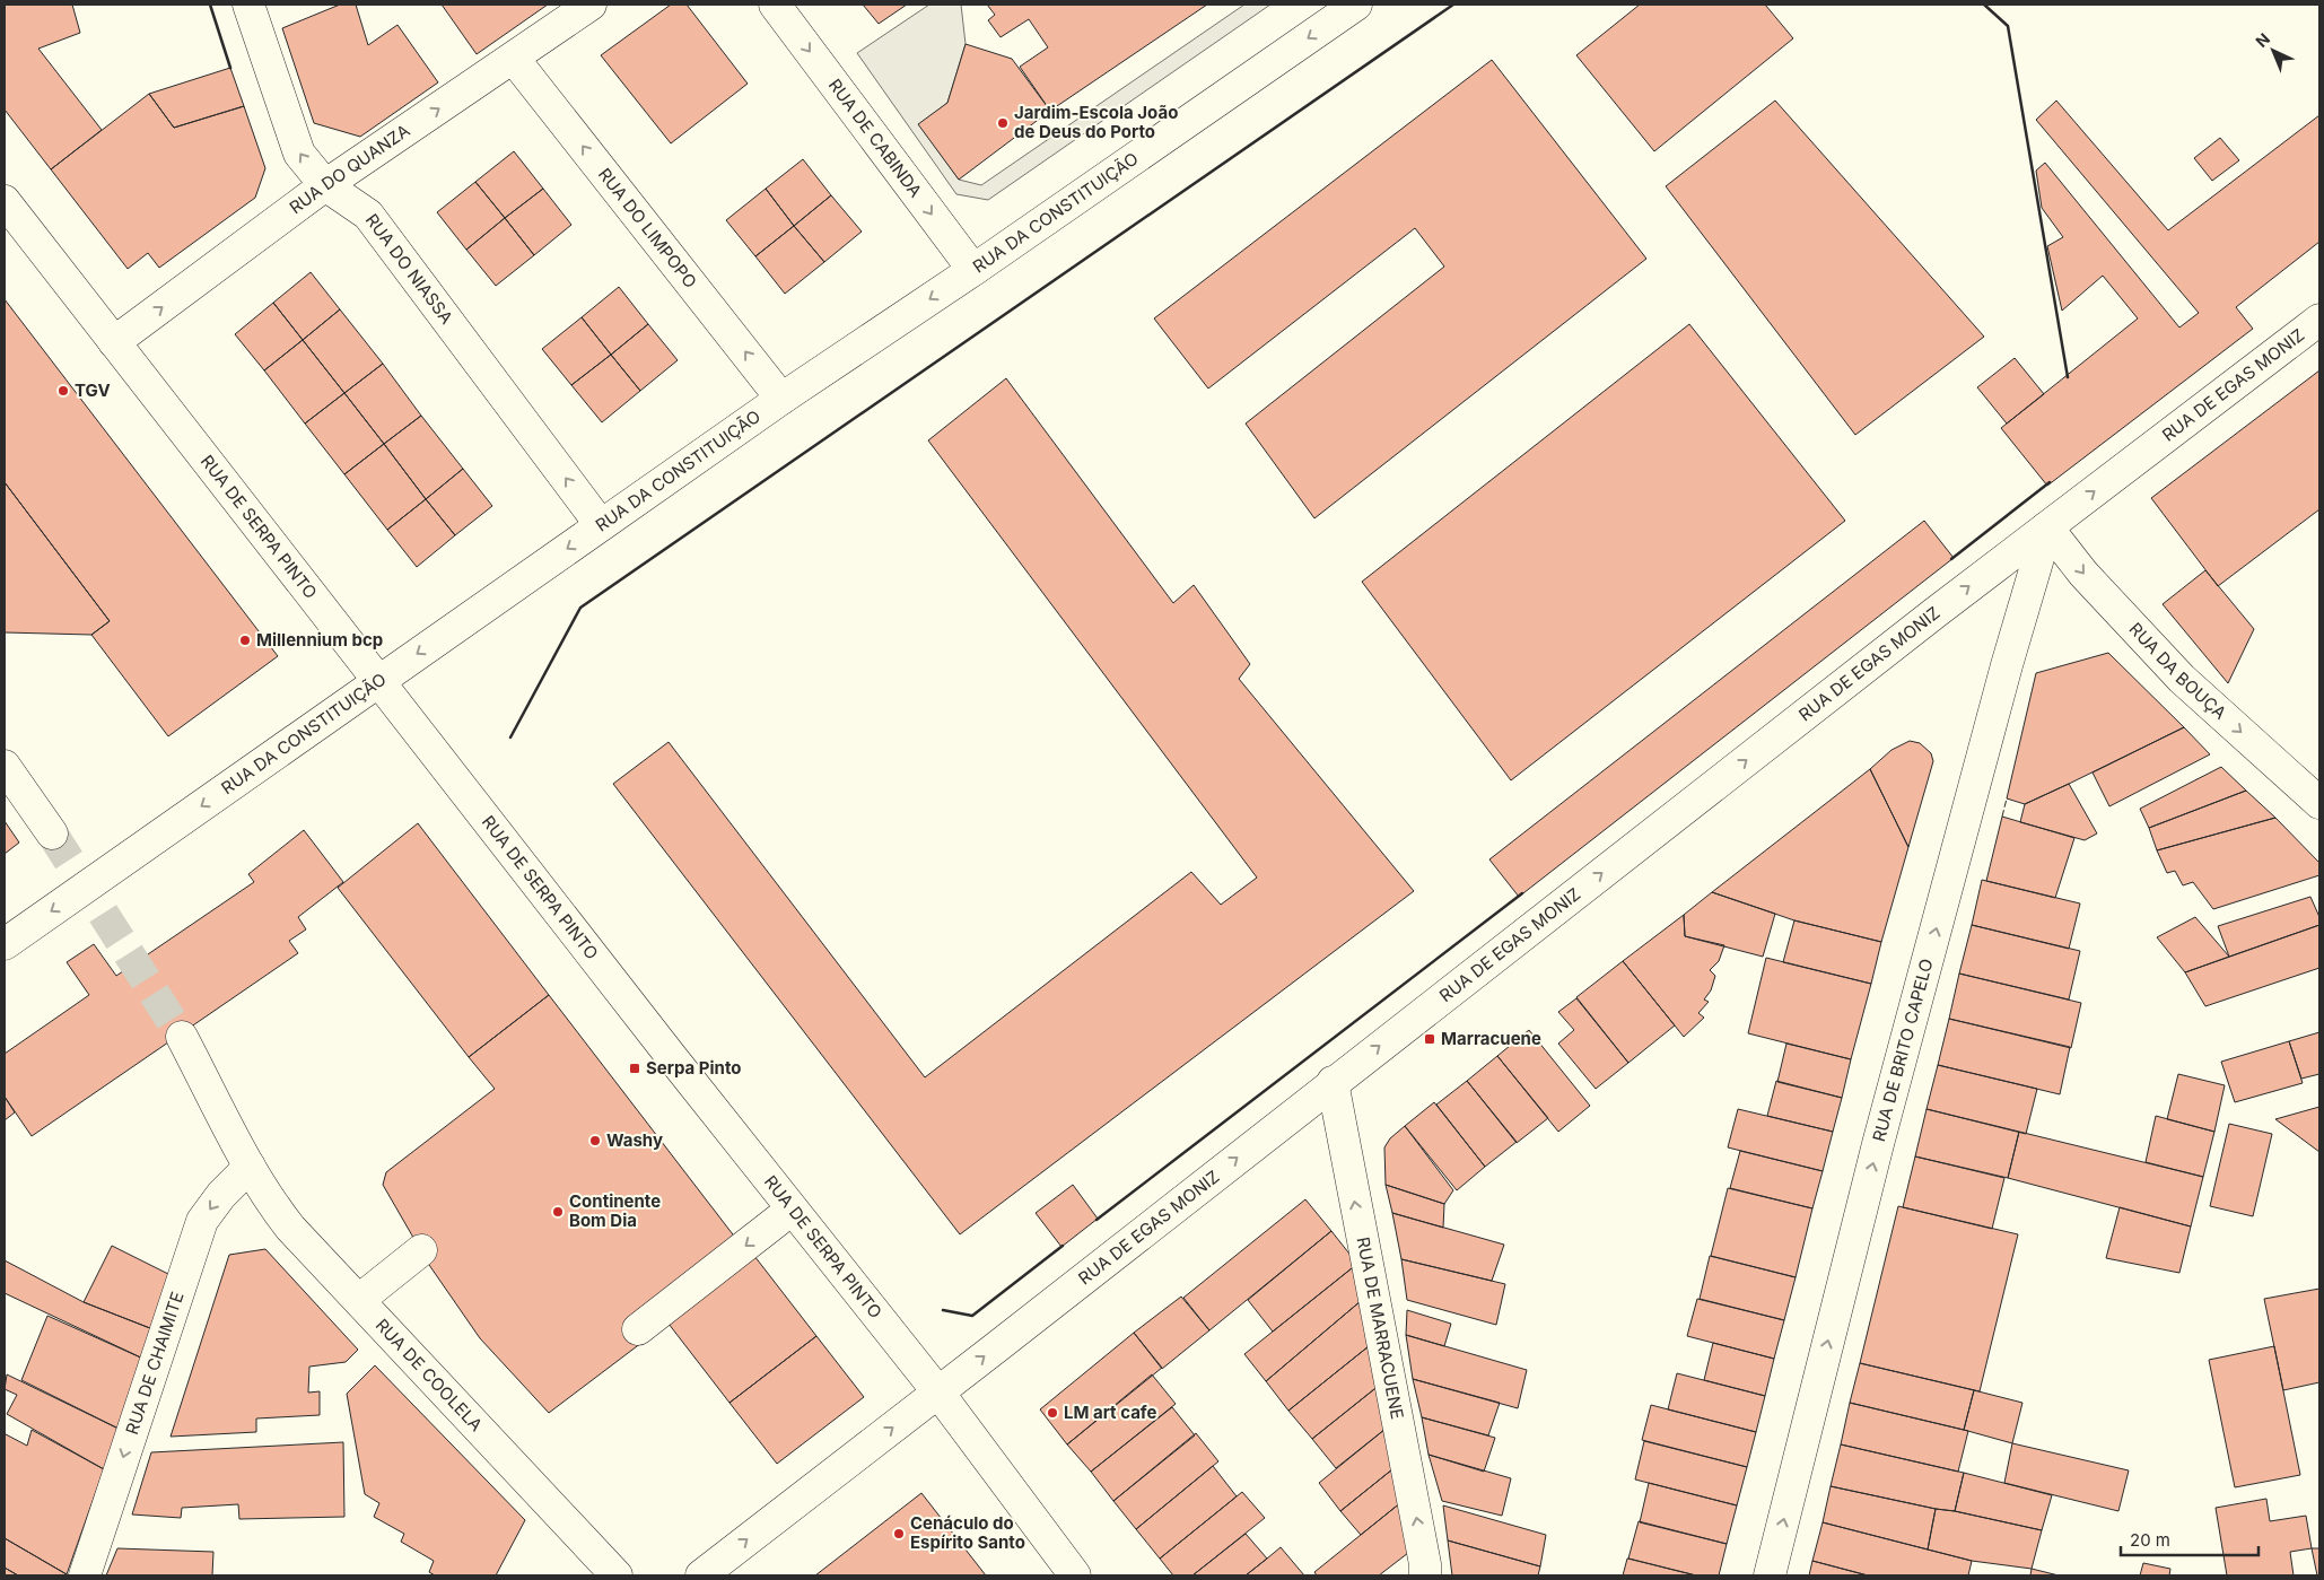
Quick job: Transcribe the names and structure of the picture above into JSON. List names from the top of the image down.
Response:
{
  "streets": {
    "street": [
      "RUA DE CABINDA",
      "RUA DO QUANZA",
      "RUA DA CONSTITUIÇÃO",
      "RUA DO LIMPOPO",
      "RUA DO NIASSA",
      "RUA DE EGAS MONIZ",
      "RUA DE SERPA PINTO",
      "RUA DA BOUÇA",
      "RUA DE BRITO CAPELO",
      "RUA DE MARRACUENE",
      "RUA DE CHAIMITE",
      "RUA DE COOLELA"
    ]
  },
  "crossings": [
    ["RUA DE CABINDA", "RUA DA CONSTITUIÇÃO"],
    ["RUA DO QUANZA", "RUA DO LIMPOPO"],
    ["RUA DO QUANZA", "RUA DO NIASSA"],
    ["RUA DO QUANZA", "RUA DE SERPA PINTO"],
    ["RUA DA CONSTITUIÇÃO", "RUA DO LIMPOPO"],
    ["RUA DA CONSTITUIÇÃO", "RUA DO NIASSA"],
    ["RUA DA CONSTITUIÇÃO", "RUA DE SERPA PINTO"],
    ["RUA DE EGAS MONIZ", "RUA DE SERPA PINTO"],
    ["RUA DE EGAS MONIZ", "RUA DA BOUÇA"],
    ["RUA DE EGAS MONIZ", "RUA DE BRITO CAPELO"],
    ["RUA DE EGAS MONIZ", "RUA DE MARRACUENE"],
    ["RUA DA BOUÇA", "RUA DE BRITO CAPELO"],
    ["RUA DE CHAIMITE", "RUA DE COOLELA"]
  ],
  "one_way": [
    "RUA DE CABINDA",
    "RUA DO QUANZA",
    "RUA DA CONSTITUIÇÃO",
    "RUA DO LIMPOPO",
    "RUA DO NIASSA",
    "RUA DE EGAS MONIZ",
    "RUA DA BOUÇA",
    "RUA DE BRITO CAPELO",
    "RUA DE MARRACUENE",
    "RUA DE CHAIMITE"
  ],
  "places": {
    "other": [
      "Jardim-Escola João de Deus do Porto",
      "TGV",
      "Millennium bcp",
      "Washy",
      "Continente Bom Dia",
      "LM art cafe",
      "Cenáculo do Espírito Santo"
    ],
    "transit": ["Marracuene", "Serpa Pinto"]
  },
  "scale_bar": "20 m",
  "north": "top left"
}
